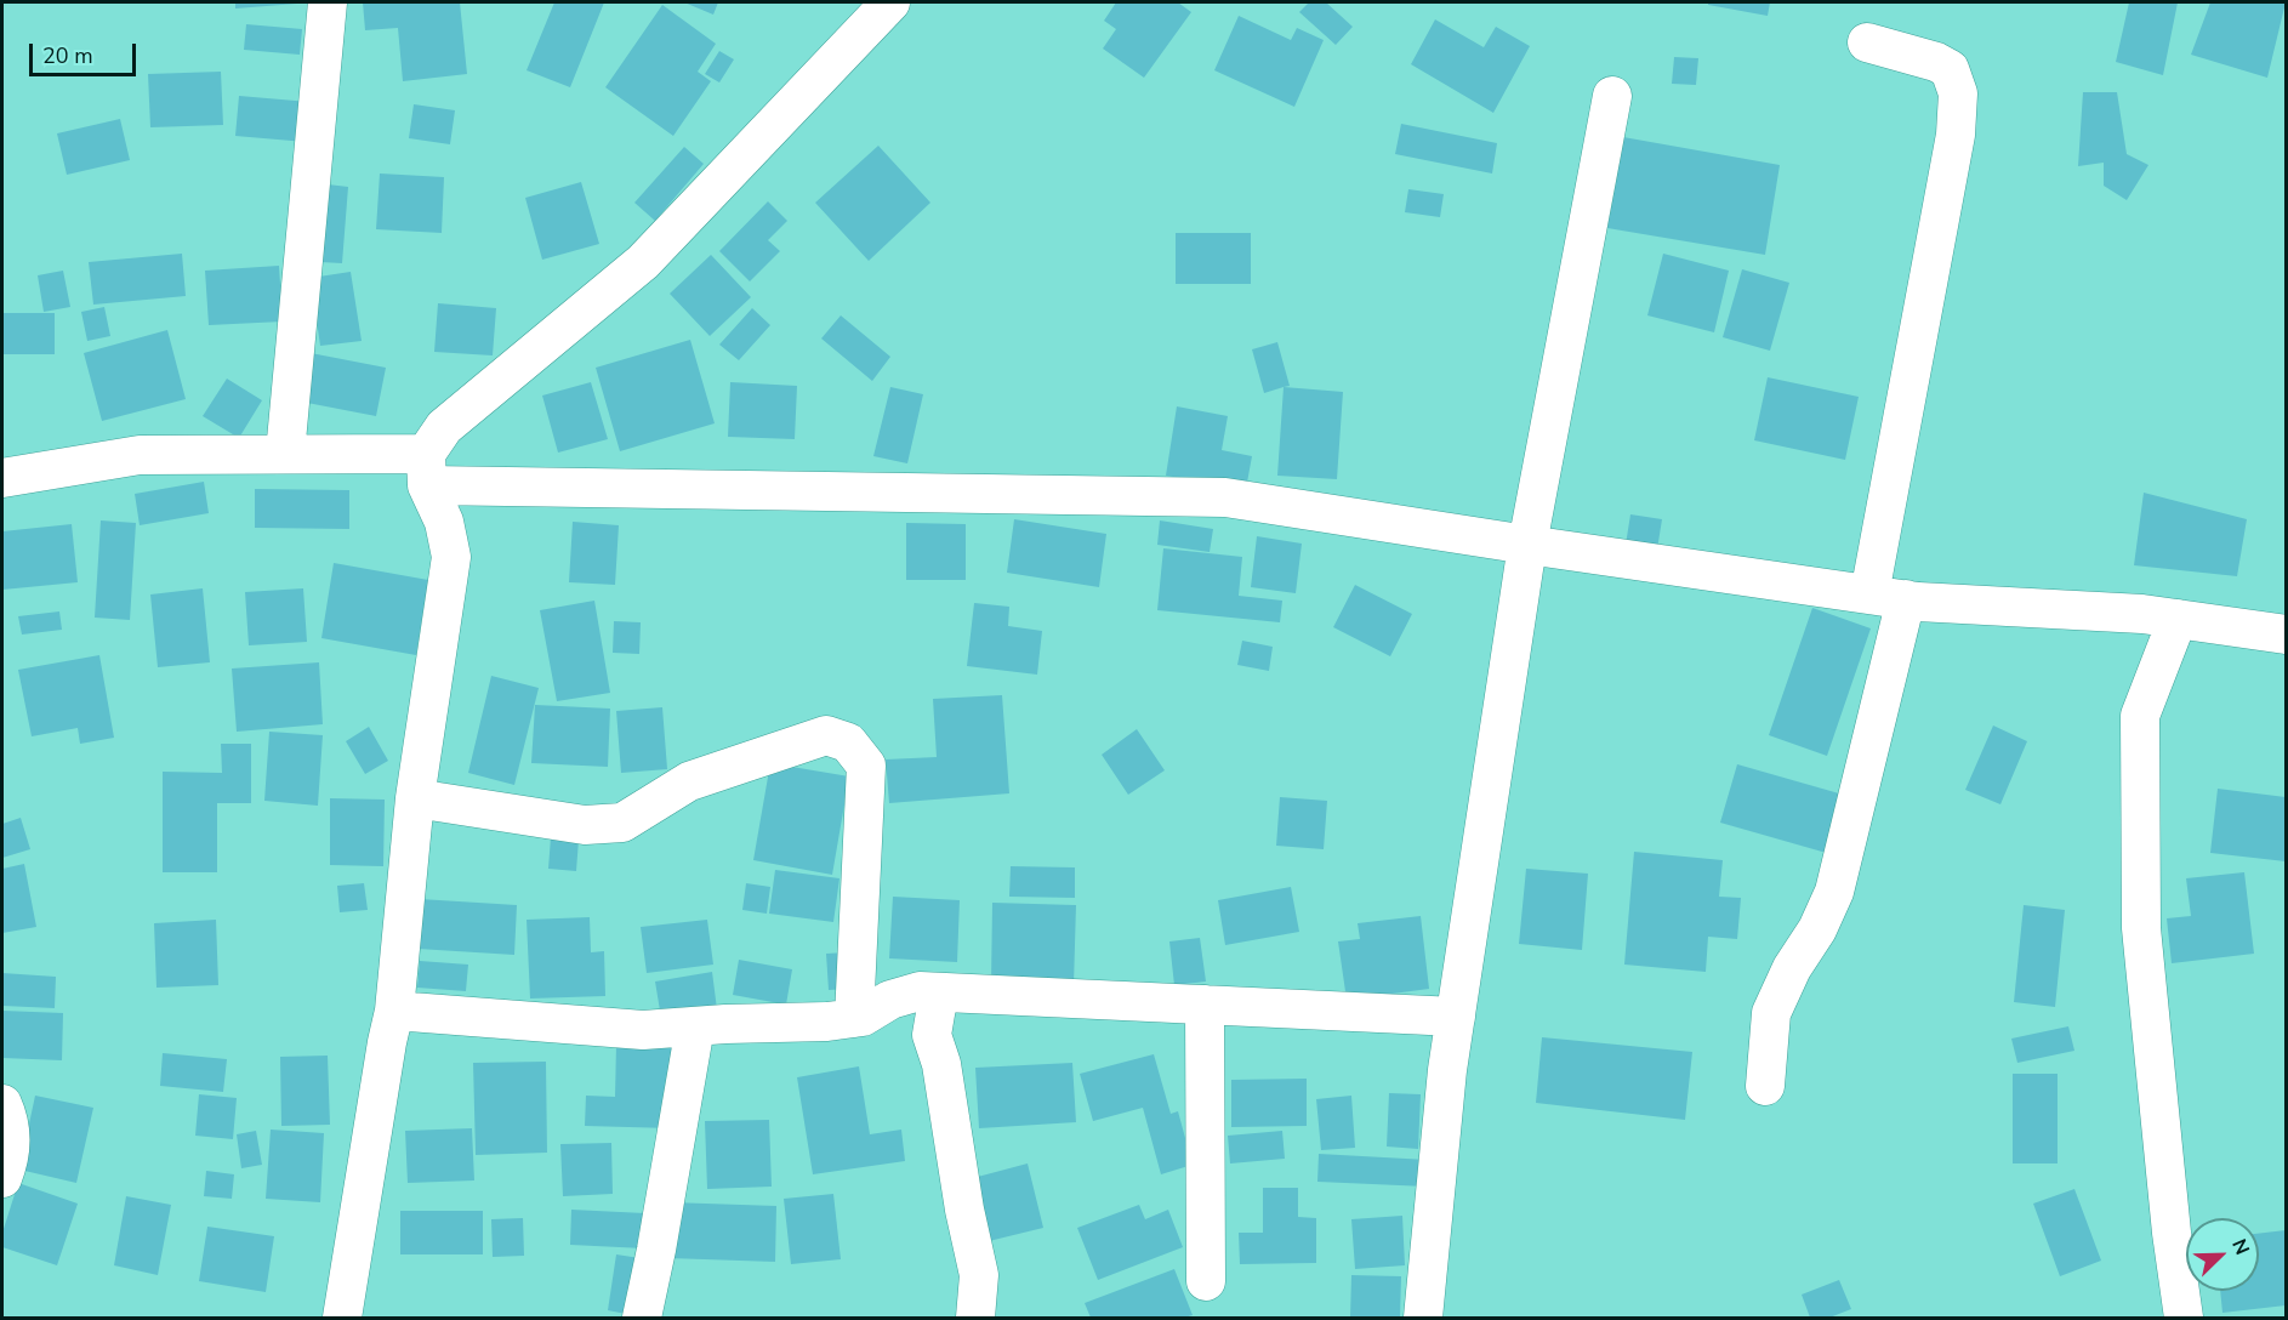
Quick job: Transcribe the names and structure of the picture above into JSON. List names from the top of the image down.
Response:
{
  "scale_bar": "20 m",
  "north": "top right"
}
